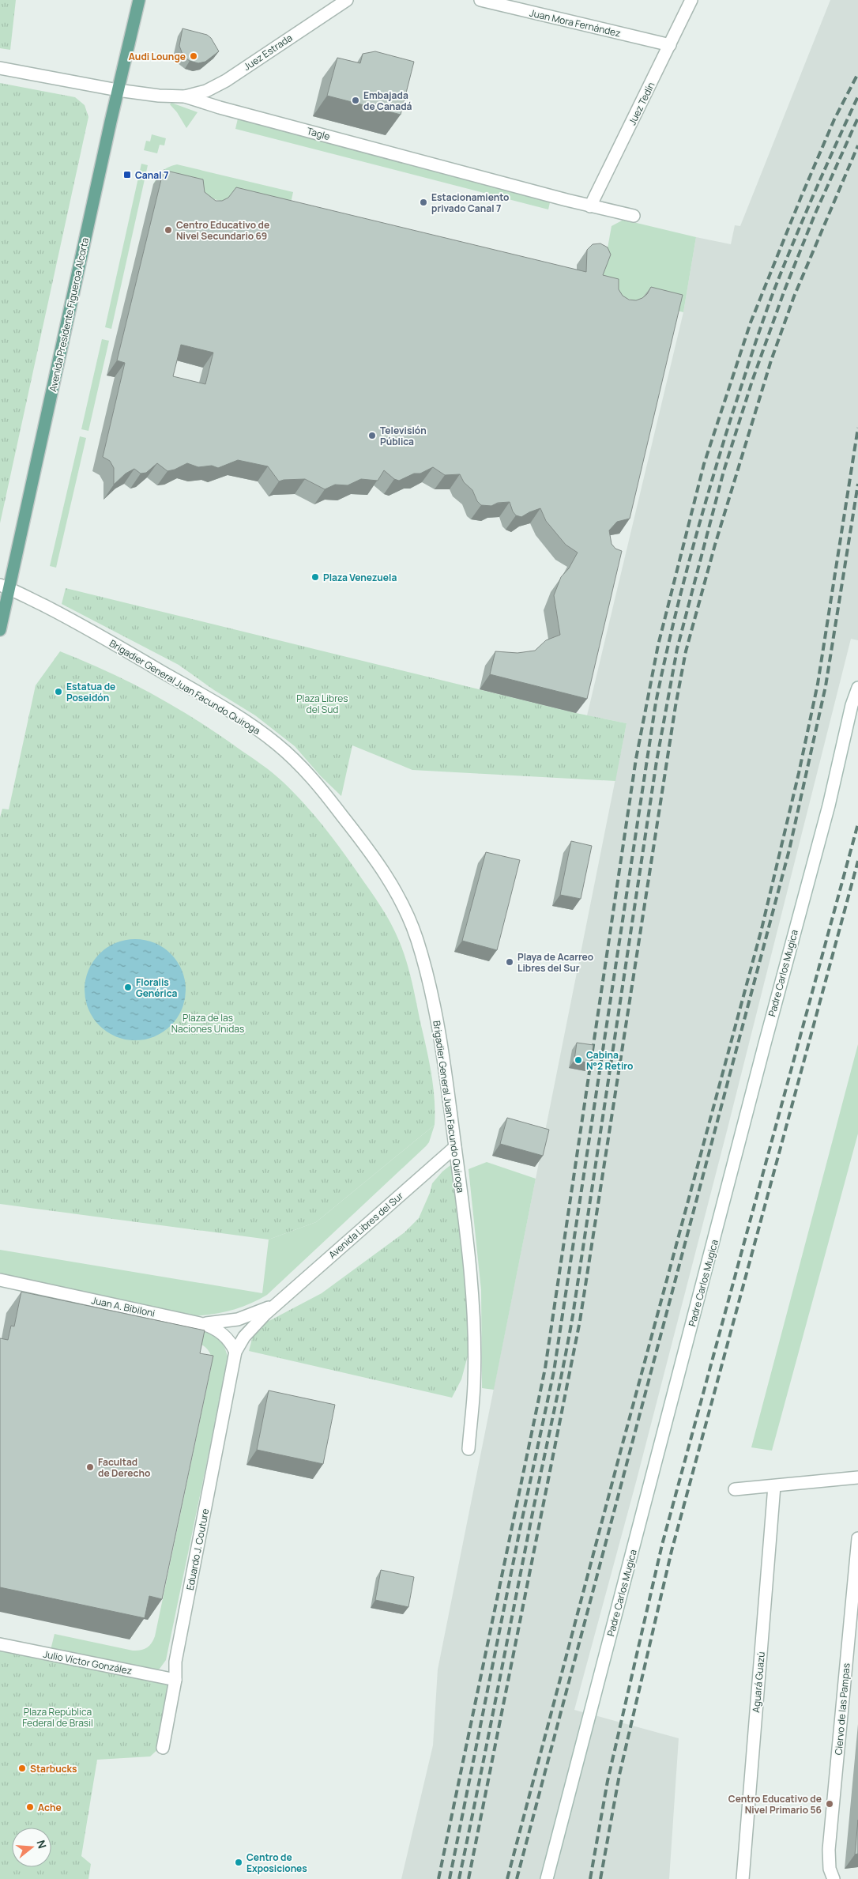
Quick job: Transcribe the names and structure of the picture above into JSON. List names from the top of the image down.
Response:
{
  "streets": {
    "main road": ["Avenida Presidente Figueroa Alcorta"],
    "street": [
      "Juan Mora Fernández",
      "Juez Estrada",
      "Juez Tedín",
      "Tagle",
      "Brigadier General Juan Facundo Quiroga",
      "Padre Carlos Mugica",
      "Avenida Libres del Sur",
      "Juan A. Bibiloni",
      "Eduardo J. Couture",
      "Julio Víctor González",
      "Aguará Guazú",
      "Ciervo de las Pampas"
    ]
  },
  "crossings": [
    ["Juan Mora Fernández", "Juez Tedín"],
    ["Juez Estrada", "Tagle"],
    ["Juez Tedín", "Tagle"],
    ["Tagle", "Avenida Presidente Figueroa Alcorta"],
    ["Avenida Presidente Figueroa Alcorta", "Brigadier General Juan Facundo Quiroga"],
    ["Brigadier General Juan Facundo Quiroga", "Avenida Libres del Sur"],
    ["Avenida Libres del Sur", "Juan A. Bibiloni"],
    ["Avenida Libres del Sur", "Eduardo J. Couture"],
    ["Juan A. Bibiloni", "Eduardo J. Couture"],
    ["Eduardo J. Couture", "Julio Víctor González"]
  ],
  "parks": ["Plaza Libres del Sud", "Plaza de las Naciones Unidas", "Plaza República Federal de Brasil"],
  "places": {
    "other": [
      "Audi Lounge",
      "Embajada de Canadá",
      "Estacionamiento privado Canal 7",
      "Centro Educativo de Nivel Secundario 69",
      "Televisión Pública",
      "Plaza Venezuela",
      "Estatua de Poseidón",
      "Playa de Acarreo Libres del Sur",
      "Floralis Genérica",
      "Cabina N°2 Retiro",
      "Facultad de Derecho",
      "Starbucks",
      "Centro Educativo de Nivel Primario 56",
      "Ache",
      "Centro de Exposiciones"
    ],
    "transit": ["Canal 7"]
  },
  "north": "right"
}
